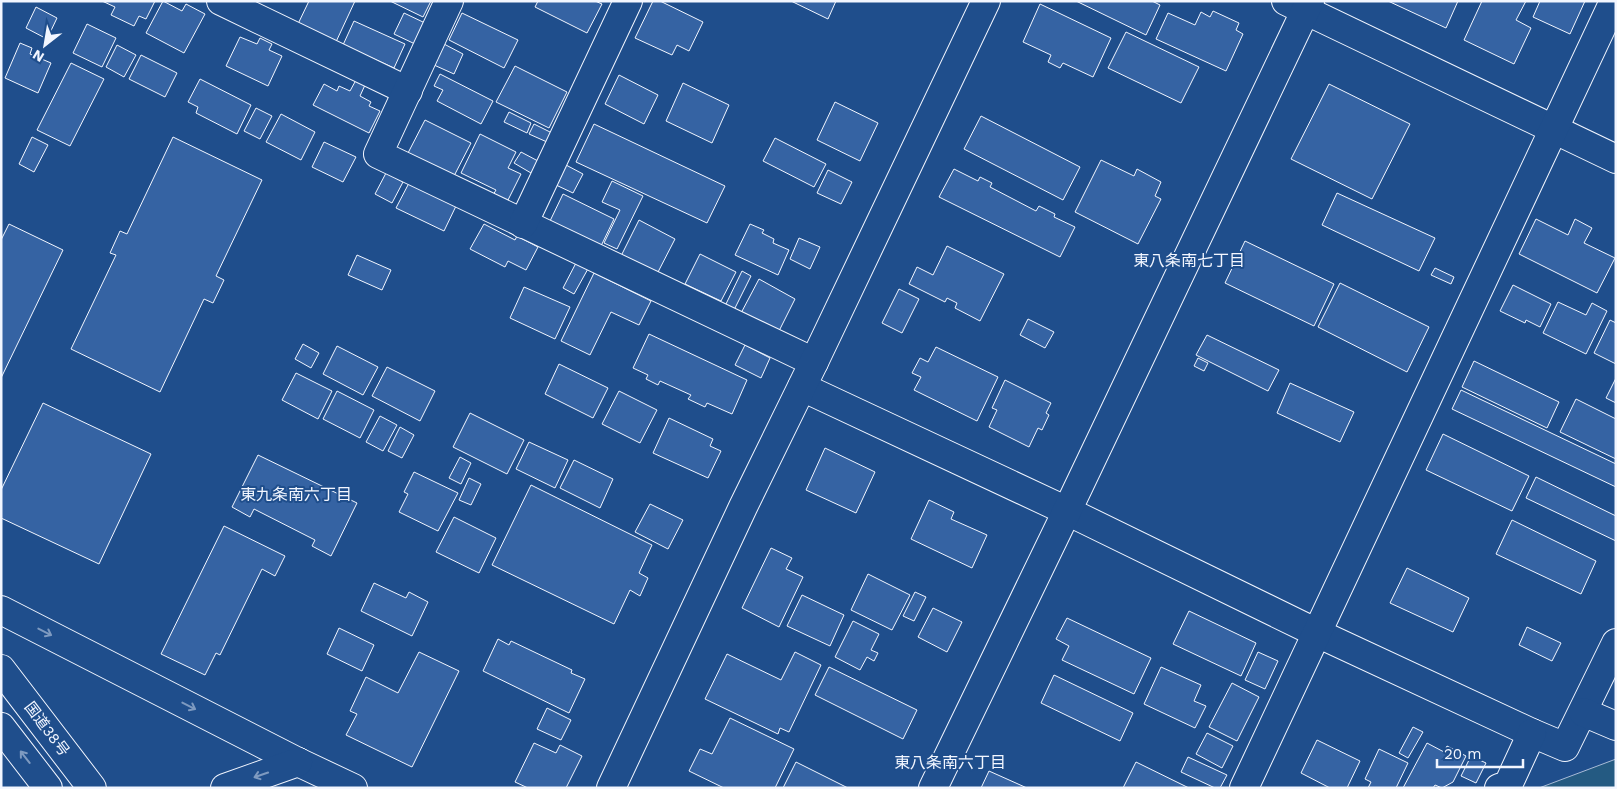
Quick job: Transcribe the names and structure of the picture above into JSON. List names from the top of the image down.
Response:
{
  "streets": {
    "main road": ["国道38号"]
  },
  "districts": ["東八条南七丁目", "東九条南六丁目", "東八条南六丁目"],
  "scale_bar": "20 m",
  "north": "bottom left"
}
